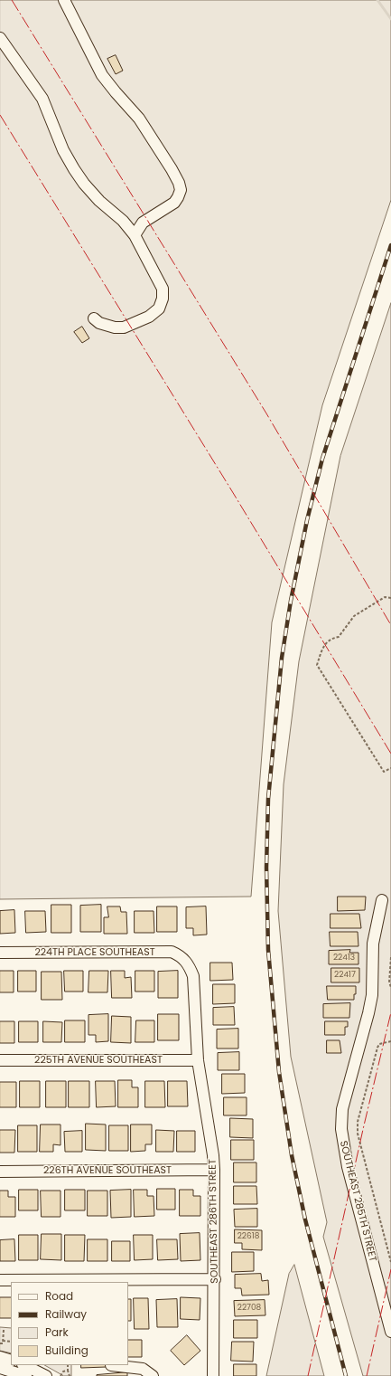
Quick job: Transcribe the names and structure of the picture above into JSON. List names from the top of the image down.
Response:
{
  "streets": {
    "street": [
      "224TH PLACE SOUTHEAST",
      "225TH AVENUE SOUTHEAST",
      "226TH AVENUE SOUTHEAST",
      "SOUTHEAST 285TH STREET",
      "SOUTHEAST 286TH STREET"
    ]
  },
  "crossings": [
    ["224TH PLACE SOUTHEAST", "SOUTHEAST 286TH STREET"],
    ["225TH AVENUE SOUTHEAST", "SOUTHEAST 286TH STREET"],
    ["226TH AVENUE SOUTHEAST", "SOUTHEAST 286TH STREET"]
  ],
  "house_numbers": [
    "22413",
    "22417",
    "22618",
    "22708"
  ],
  "legend": [
    "Road",
    "Railway",
    "Park",
    "Building"
  ]
}
